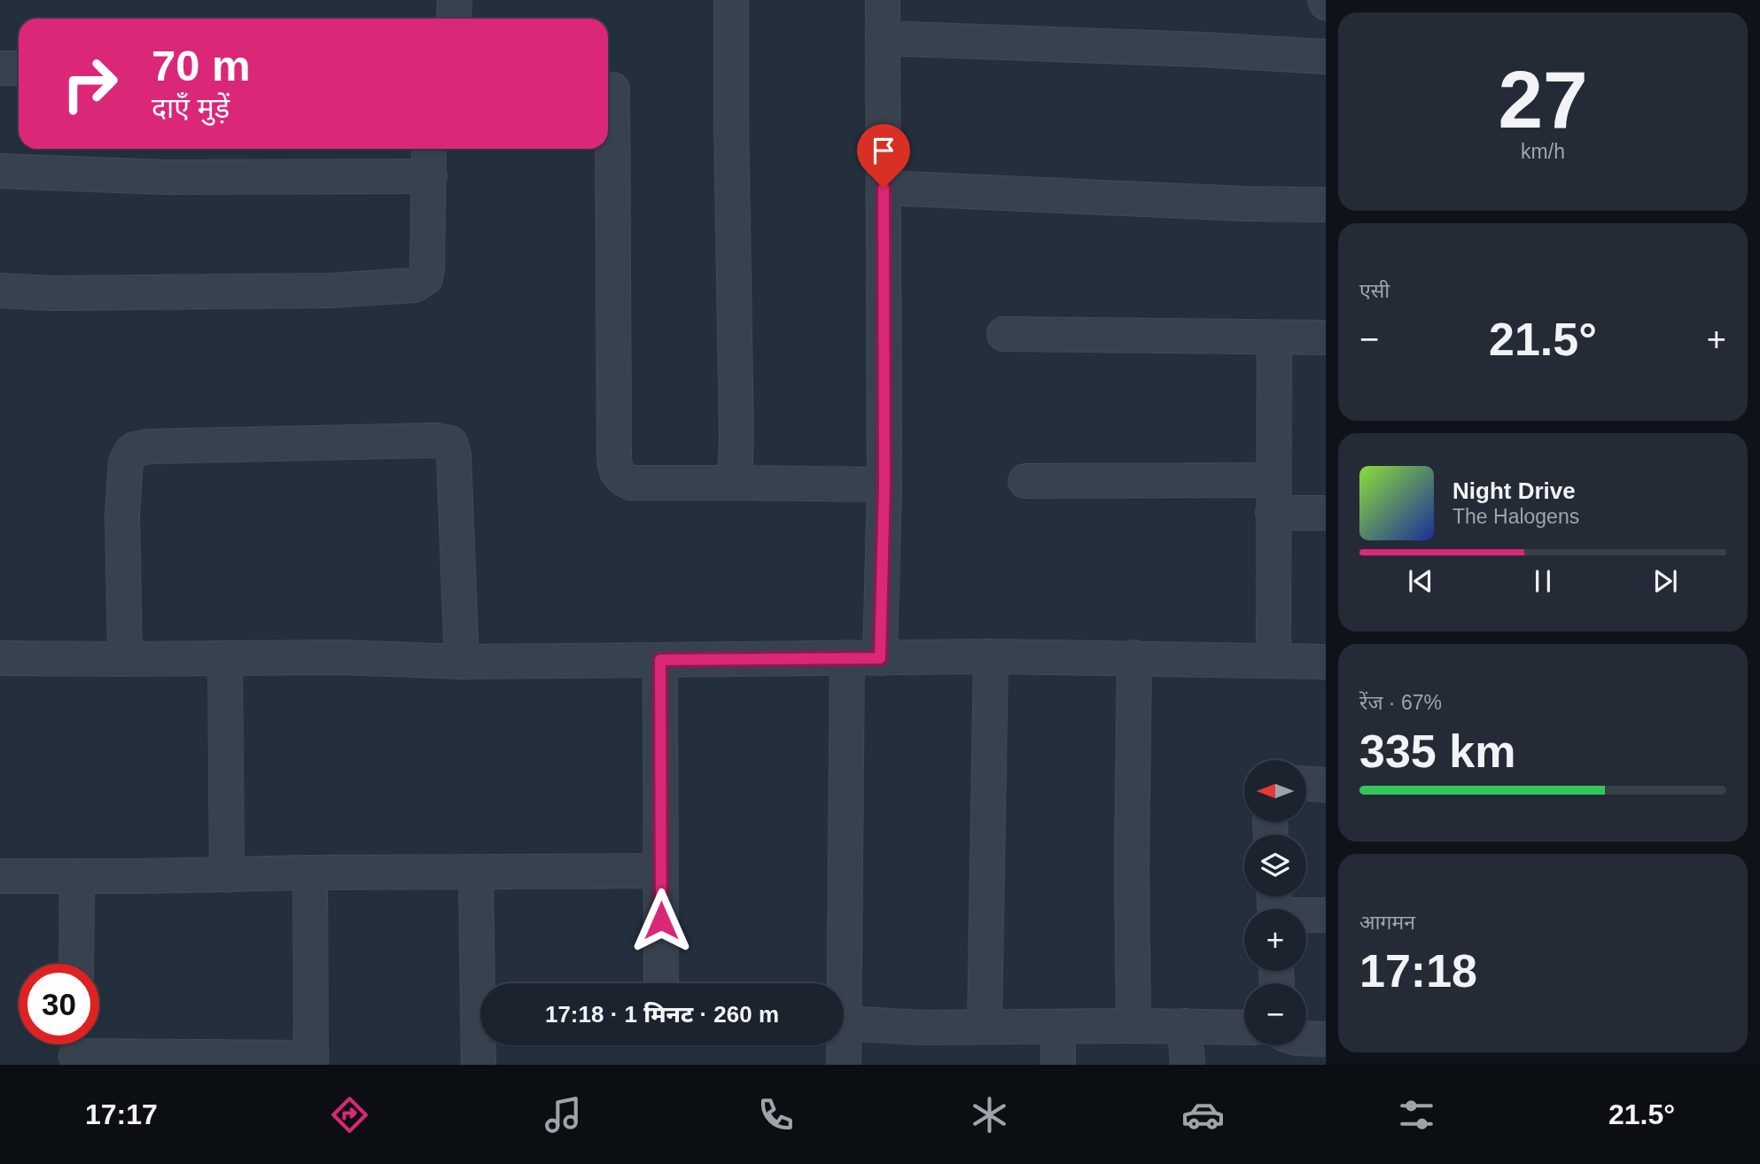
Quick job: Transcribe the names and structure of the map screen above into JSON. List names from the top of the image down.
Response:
{
  "north": "left",
  "page": {
    "tile": [
      ["27", "km/h"],
      "एसी",
      ["रेंज · 67%", "335 km"],
      ["आगमन", "17:18"]
    ],
    "turn": ["70 m", "दाएँ मुड़ें"],
    "heat": ["−", "21.5°", "+"],
    "song": ["Night Drive", "The Halogens"],
    "map_buttons": ["+", "−"],
    "limit": "30",
    "trip": "17:18 · 1 मिनट · 260 m",
    "tabs": ["17:17", "21.5°"]
  }
}
